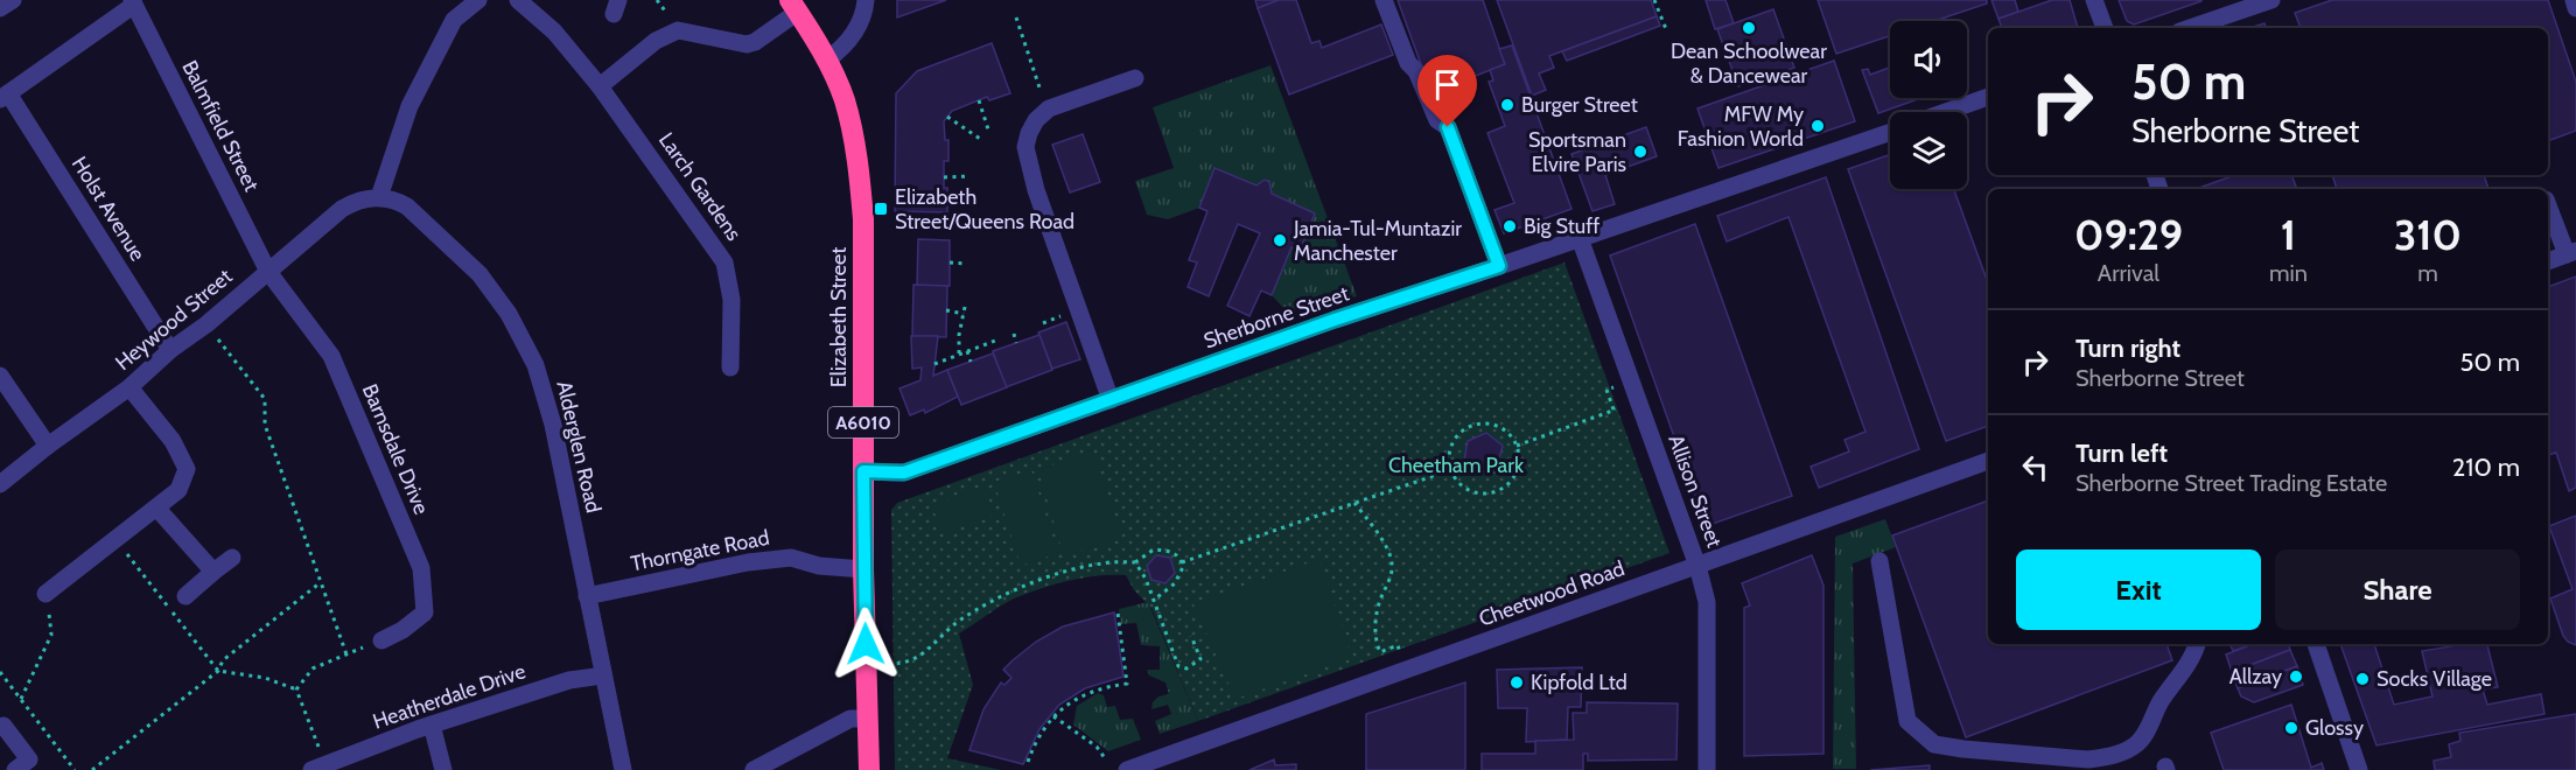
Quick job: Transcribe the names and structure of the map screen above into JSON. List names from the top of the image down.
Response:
{
  "streets": {
    "highway": ["Elizabeth Street", "A6010"],
    "street": [
      "Balmfield Street",
      "Larch Gardens",
      "Holst Avenue",
      "Sherborne Street",
      "Heywood Street",
      "Alderglen Road",
      "Barnsdale Drive",
      "Allison Street",
      "Thorngate Road",
      "Cheetwood Road",
      "Heatherdale Drive"
    ]
  },
  "crossings": [
    ["Balmfield Street", "Heywood Street"],
    ["Balmfield Street", "Barnsdale Drive"],
    ["Holst Avenue", "Heywood Street"],
    ["Elizabeth Street", "Sherborne Street"],
    ["Elizabeth Street", "A6010"],
    ["Elizabeth Street", "Thorngate Road"],
    ["Sherborne Street", "Allison Street"],
    ["Heywood Street", "Alderglen Road"],
    ["Heywood Street", "Barnsdale Drive"],
    ["Alderglen Road", "Thorngate Road"],
    ["Alderglen Road", "Heatherdale Drive"],
    ["Allison Street", "Cheetwood Road"]
  ],
  "parks": ["Cheetham Park"],
  "places": {
    "other": [
      "Dean Schoolwear & Dancewear",
      "Burger Street",
      "MFW My Fashion World",
      "Sportsman Elvire Paris",
      "Big Stuff",
      "Jamia-Tul-Muntazir Manchester",
      "Allzay",
      "Socks Village",
      "Kipfold Ltd",
      "Glossy"
    ],
    "transit": ["Elizabeth Street/Queens Road"]
  },
  "page": {
    "turn": ["50 m", "Sherborne Street"],
    "eta": [
      "09:29",
      "Arrival",
      "1",
      "min",
      "310",
      "m"
    ],
    "list": [
      {
        "name": "Turn right",
        "note": "Sherborne Street",
        "value": "50 m"
      },
      {
        "name": "Turn left",
        "note": "Sherborne Street Trading Estate",
        "value": "210 m"
      }
    ],
    "buttons": ["Exit", "Share"]
  }
}
